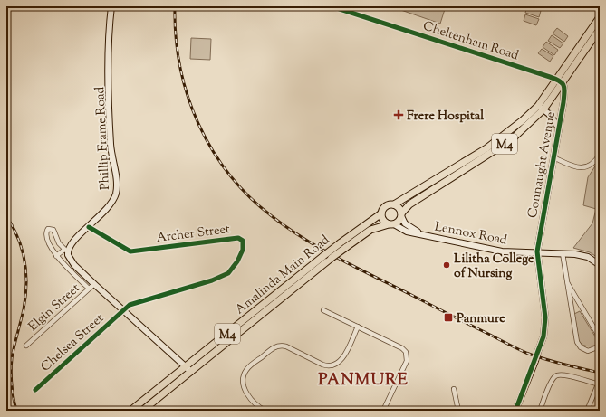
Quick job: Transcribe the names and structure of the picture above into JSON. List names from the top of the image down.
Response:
{
  "streets": {
    "main road": ["M4", "Amalinda Main Road"],
    "street": [
      "Cheltenham Road",
      "Phillip Frame Road",
      "Connaught Avenue",
      "Archer Street",
      "Lennox Road",
      "Elgin Street",
      "Chelsea Street"
    ]
  },
  "crossings": [
    ["Cheltenham Road", "M4"],
    ["Cheltenham Road", "Connaught Avenue"],
    ["Cheltenham Road", "Amalinda Main Road"],
    ["Phillip Frame Road", "Archer Street"],
    ["M4", "Connaught Avenue"],
    ["M4", "Amalinda Main Road"],
    ["Connaught Avenue", "Lennox Road"],
    ["Connaught Avenue", "Amalinda Main Road"],
    ["Archer Street", "Chelsea Street"],
    ["Lennox Road", "Amalinda Main Road"]
  ],
  "districts": ["PANMURE"],
  "places": {
    "health": ["Frere Hospital"],
    "other": ["Lilitha College of Nursing"],
    "transit": ["Panmure"]
  }
}
